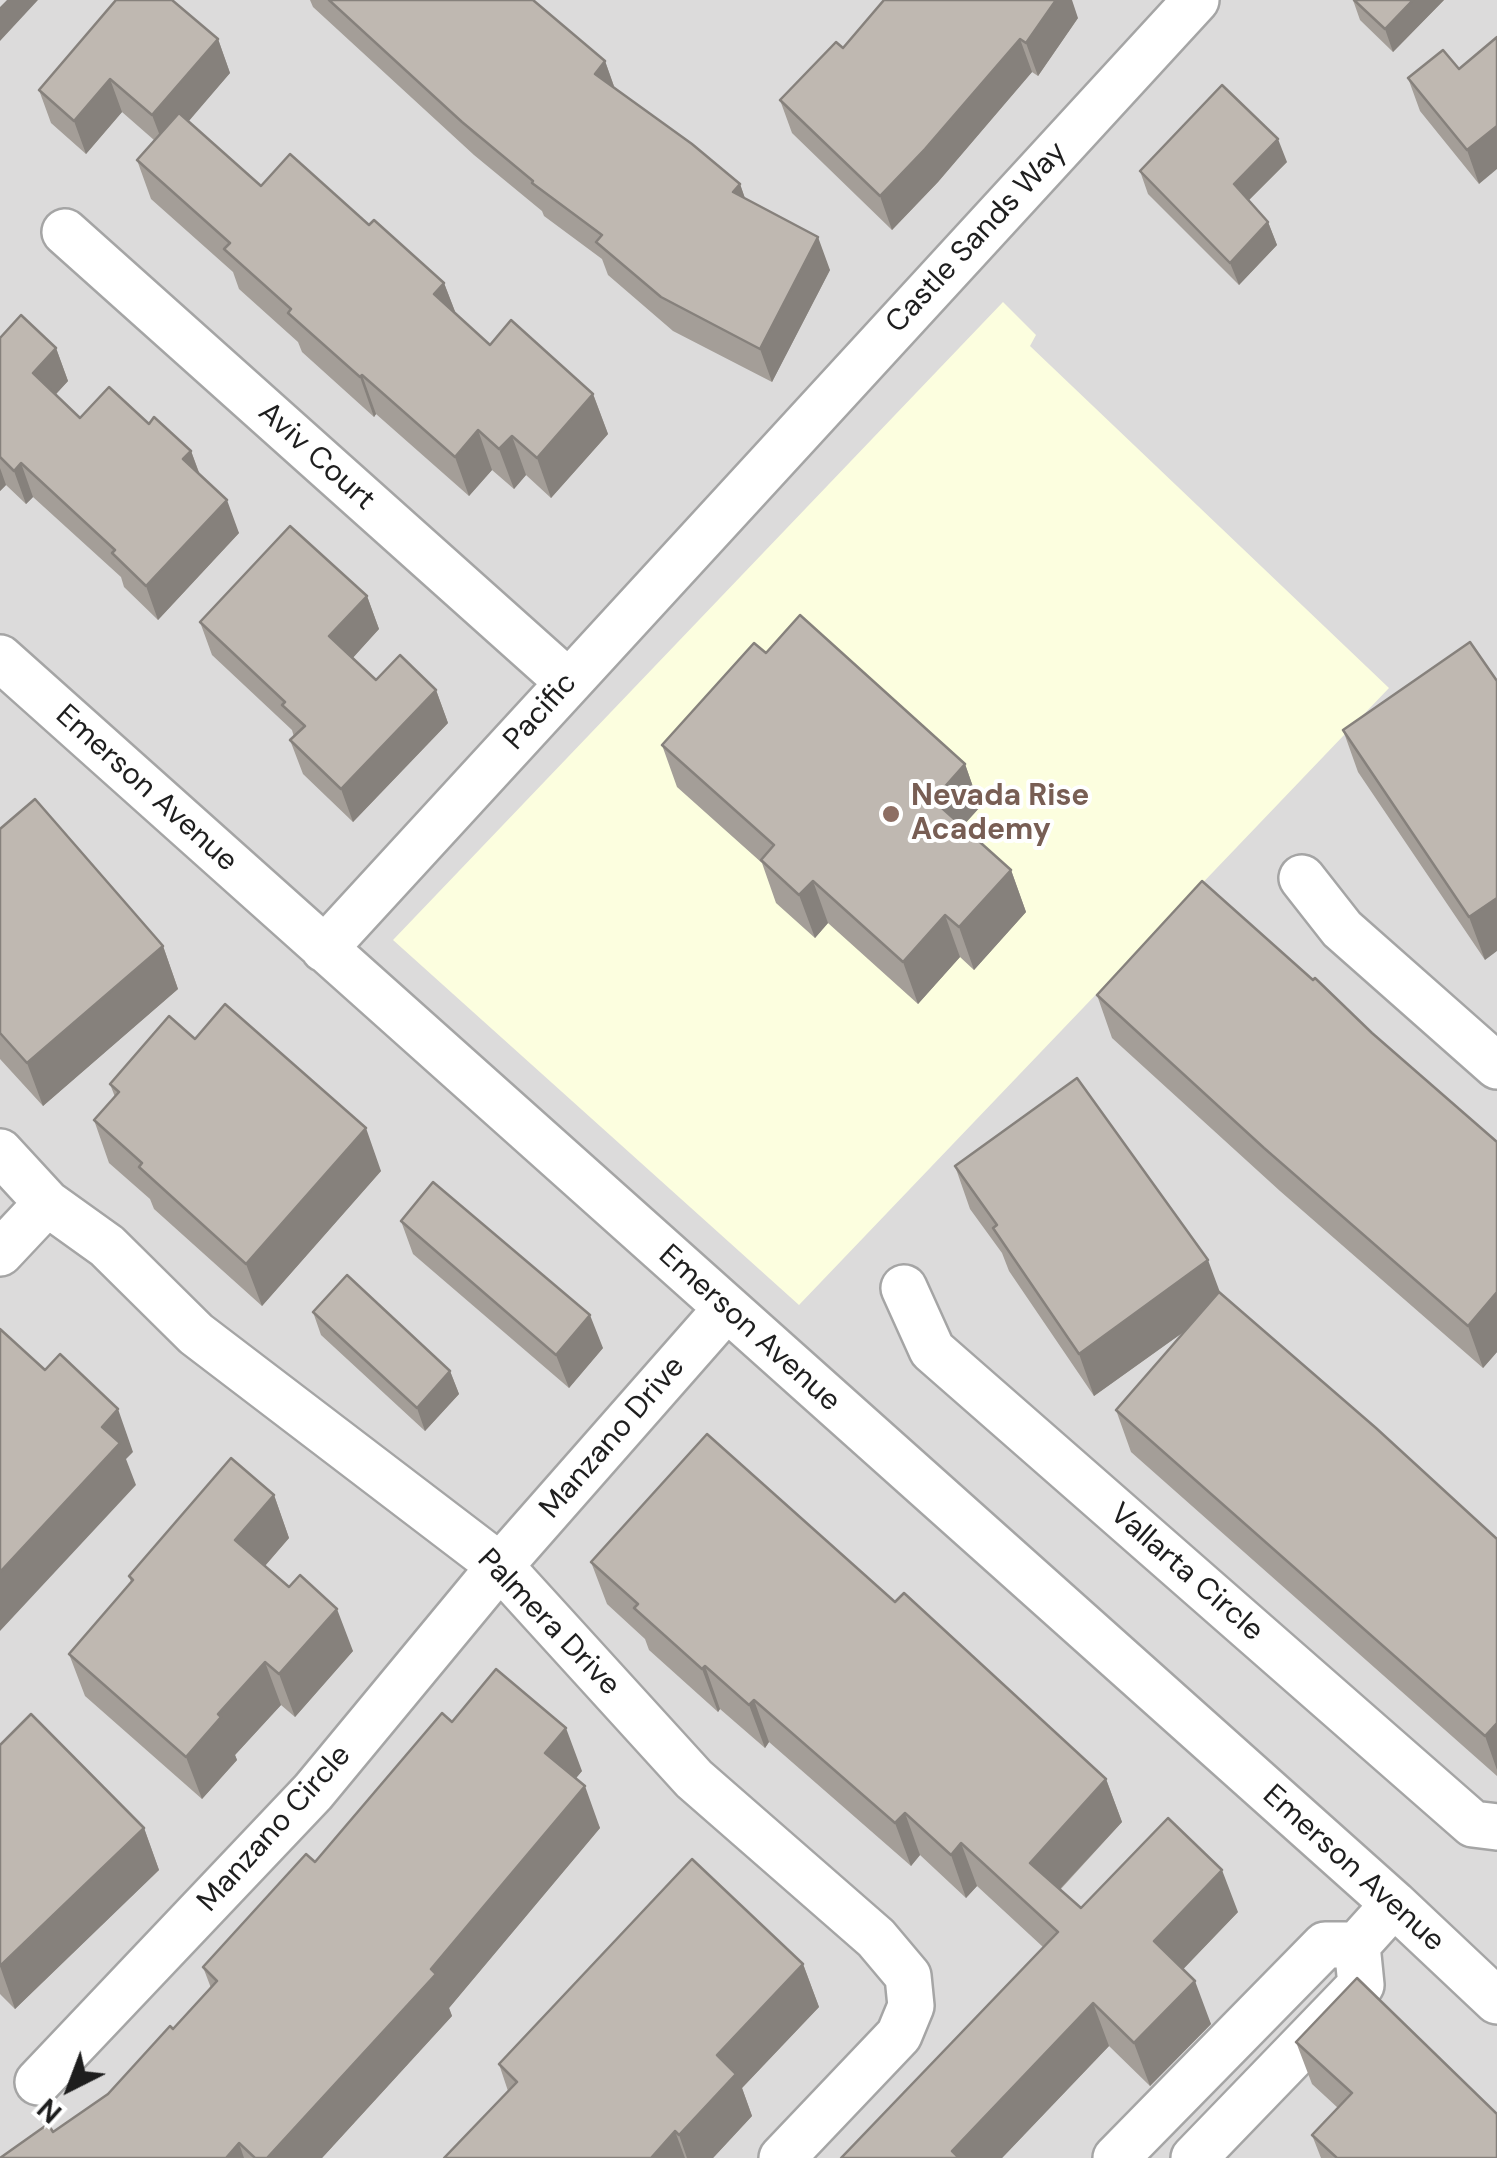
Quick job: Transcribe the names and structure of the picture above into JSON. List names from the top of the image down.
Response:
{
  "streets": {
    "street": [
      "Castle Sands Way",
      "Aviv Court",
      "Pacific",
      "Emerson Avenue",
      "Manzano Drive",
      "Vallarta Circle",
      "Palmera Drive",
      "Manzano Circle"
    ]
  },
  "crossings": [
    ["Castle Sands Way", "Pacific"],
    ["Aviv Court", "Pacific"],
    ["Pacific", "Emerson Avenue"],
    ["Emerson Avenue", "Manzano Drive"],
    ["Manzano Drive", "Palmera Drive"],
    ["Manzano Drive", "Manzano Circle"],
    ["Palmera Drive", "Manzano Circle"]
  ],
  "places": ["Nevada Rise Academy"],
  "north": "bottom left"
}
